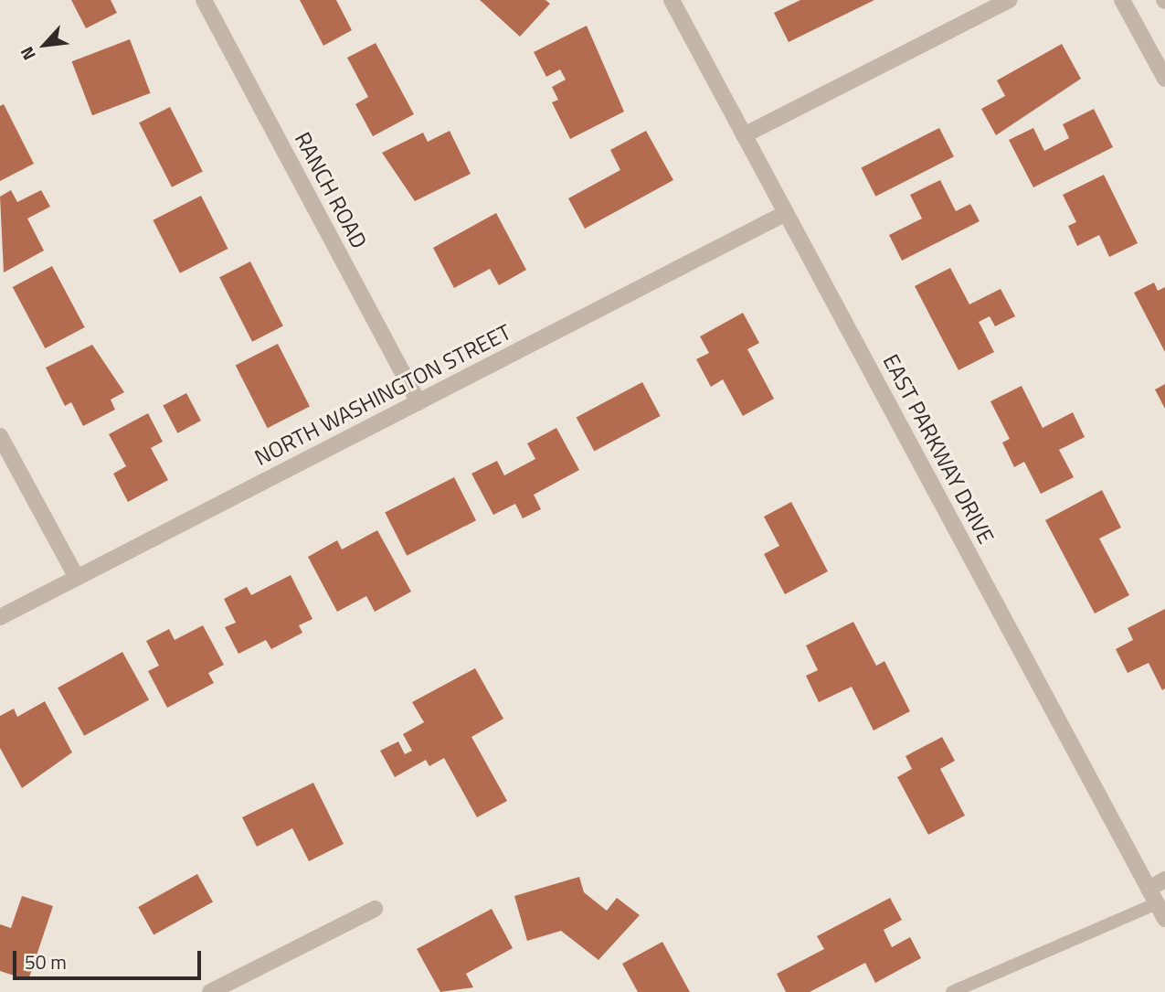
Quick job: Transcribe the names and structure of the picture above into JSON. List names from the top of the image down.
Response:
{
  "streets": {
    "street": ["RANCH ROAD", "NORTH WASHINGTON STREET", "EAST PARKWAY DRIVE"]
  },
  "crossings": [
    ["RANCH ROAD", "NORTH WASHINGTON STREET"],
    ["NORTH WASHINGTON STREET", "EAST PARKWAY DRIVE"]
  ],
  "scale_bar": "50 m",
  "north": "bottom left"
}
